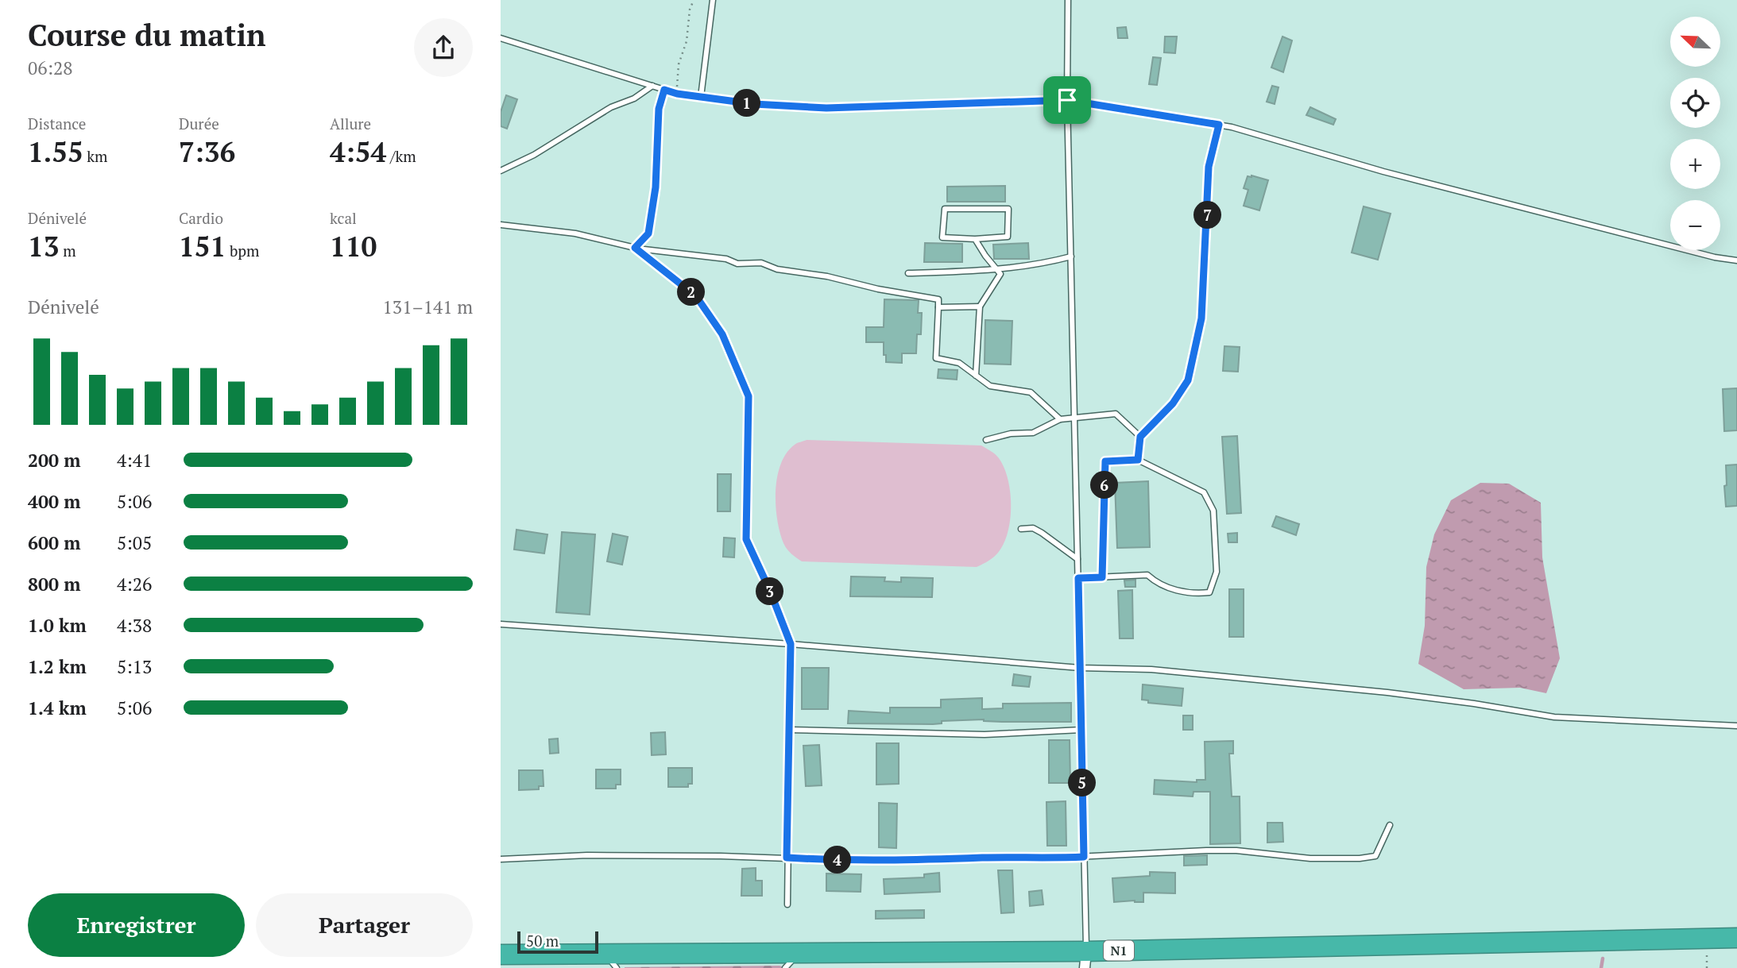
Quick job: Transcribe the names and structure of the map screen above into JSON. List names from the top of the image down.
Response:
{
  "streets": {
    "highway": ["N1"]
  },
  "scale_bar": "50 m",
  "north": "top left",
  "page": {
    "heading": ["Course du matin", "06:28"],
    "map_buttons": ["+", "−"],
    "pins": [
      "1",
      "7",
      "2",
      "6",
      "3",
      "5",
      "4"
    ],
    "stats": [
      ["Distance", "1.55 km"],
      ["Durée", "7:36"],
      ["Allure", "4:54 /km"],
      ["Dénivelé", "13 m"],
      ["Cardio", "151 bpm"],
      ["kcal", "110"]
    ],
    "chart": ["Dénivelé", "131–141 m"],
    "list": [
      {
        "name": "200 m",
        "note": "4:41"
      },
      {
        "name": "400 m",
        "note": "5:06"
      },
      {
        "name": "600 m",
        "note": "5:05"
      },
      {
        "name": "800 m",
        "note": "4:26"
      },
      {
        "name": "1.0 km",
        "note": "4:38"
      },
      {
        "name": "1.2 km",
        "note": "5:13"
      },
      {
        "name": "1.4 km",
        "note": "5:06"
      }
    ],
    "buttons": ["Enregistrer", "Partager"],
    "scale": "50 m"
  }
}
